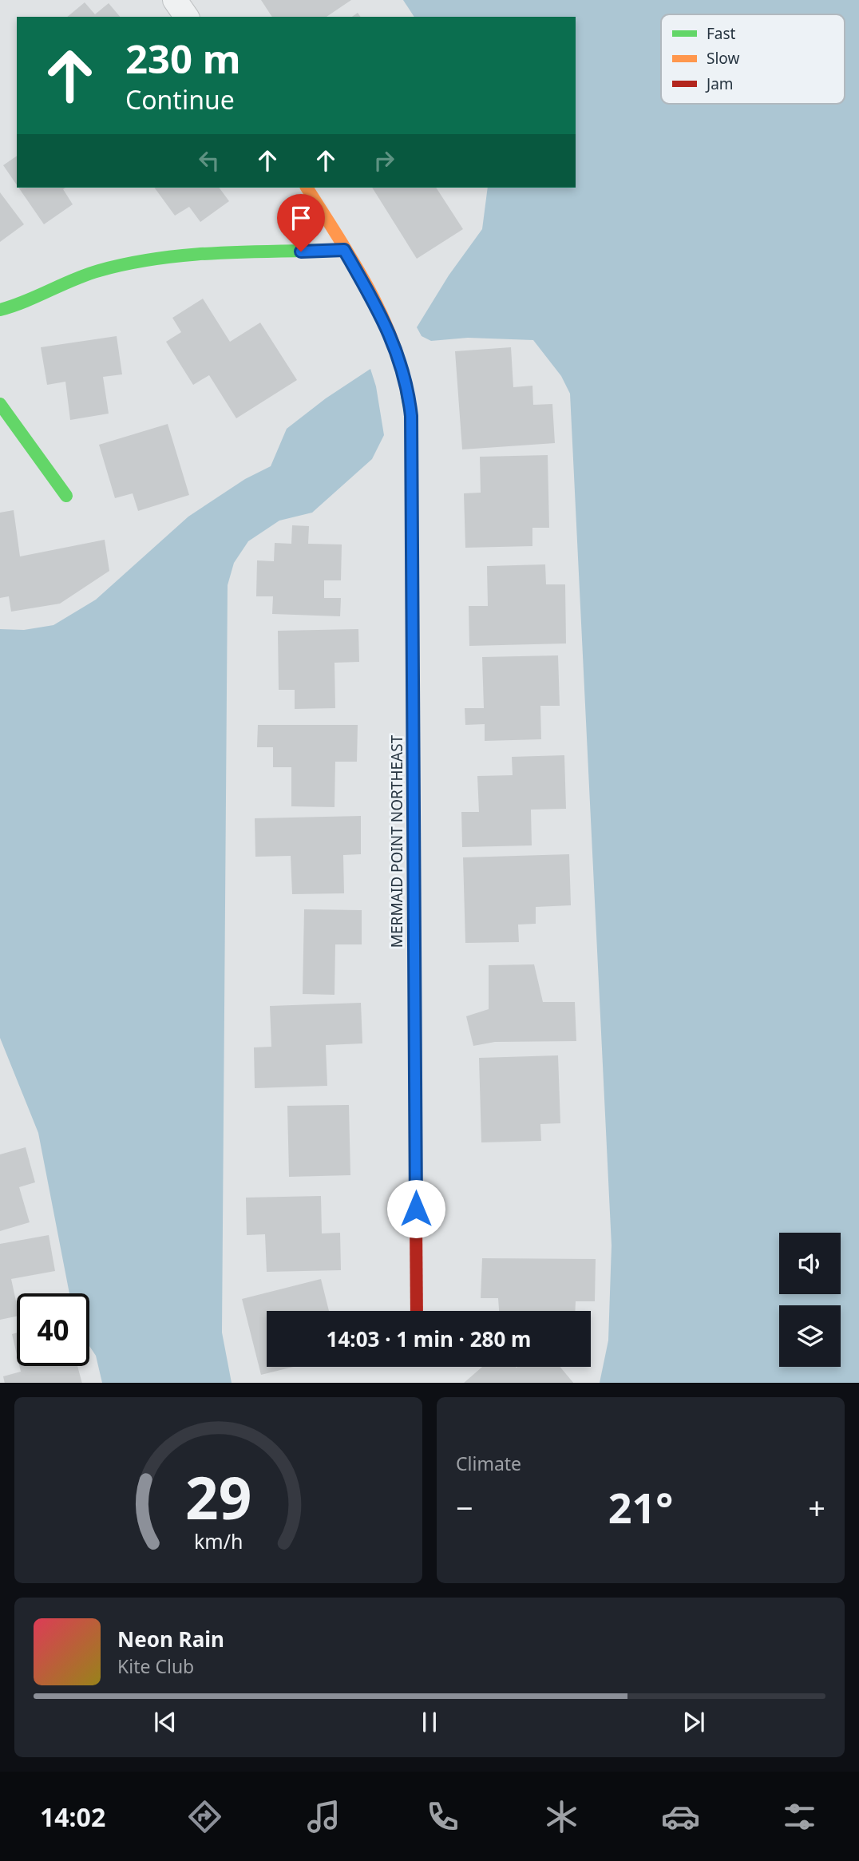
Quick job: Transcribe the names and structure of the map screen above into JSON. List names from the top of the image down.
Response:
{
  "streets": {
    "street": ["MERMAID POINT NORTHEAST"]
  },
  "legend": ["Fast", "Slow", "Jam"],
  "page": {
    "turn": ["230 m", "Continue"],
    "limit": "40",
    "trip": "14:03 · 1 min · 280 m",
    "tile": "Climate",
    "heat": ["−", "21°", "+"],
    "song": ["Neon Rain", "Kite Club"],
    "tabs": "14:02",
    "gauge": ["29", "km/h"]
  }
}
